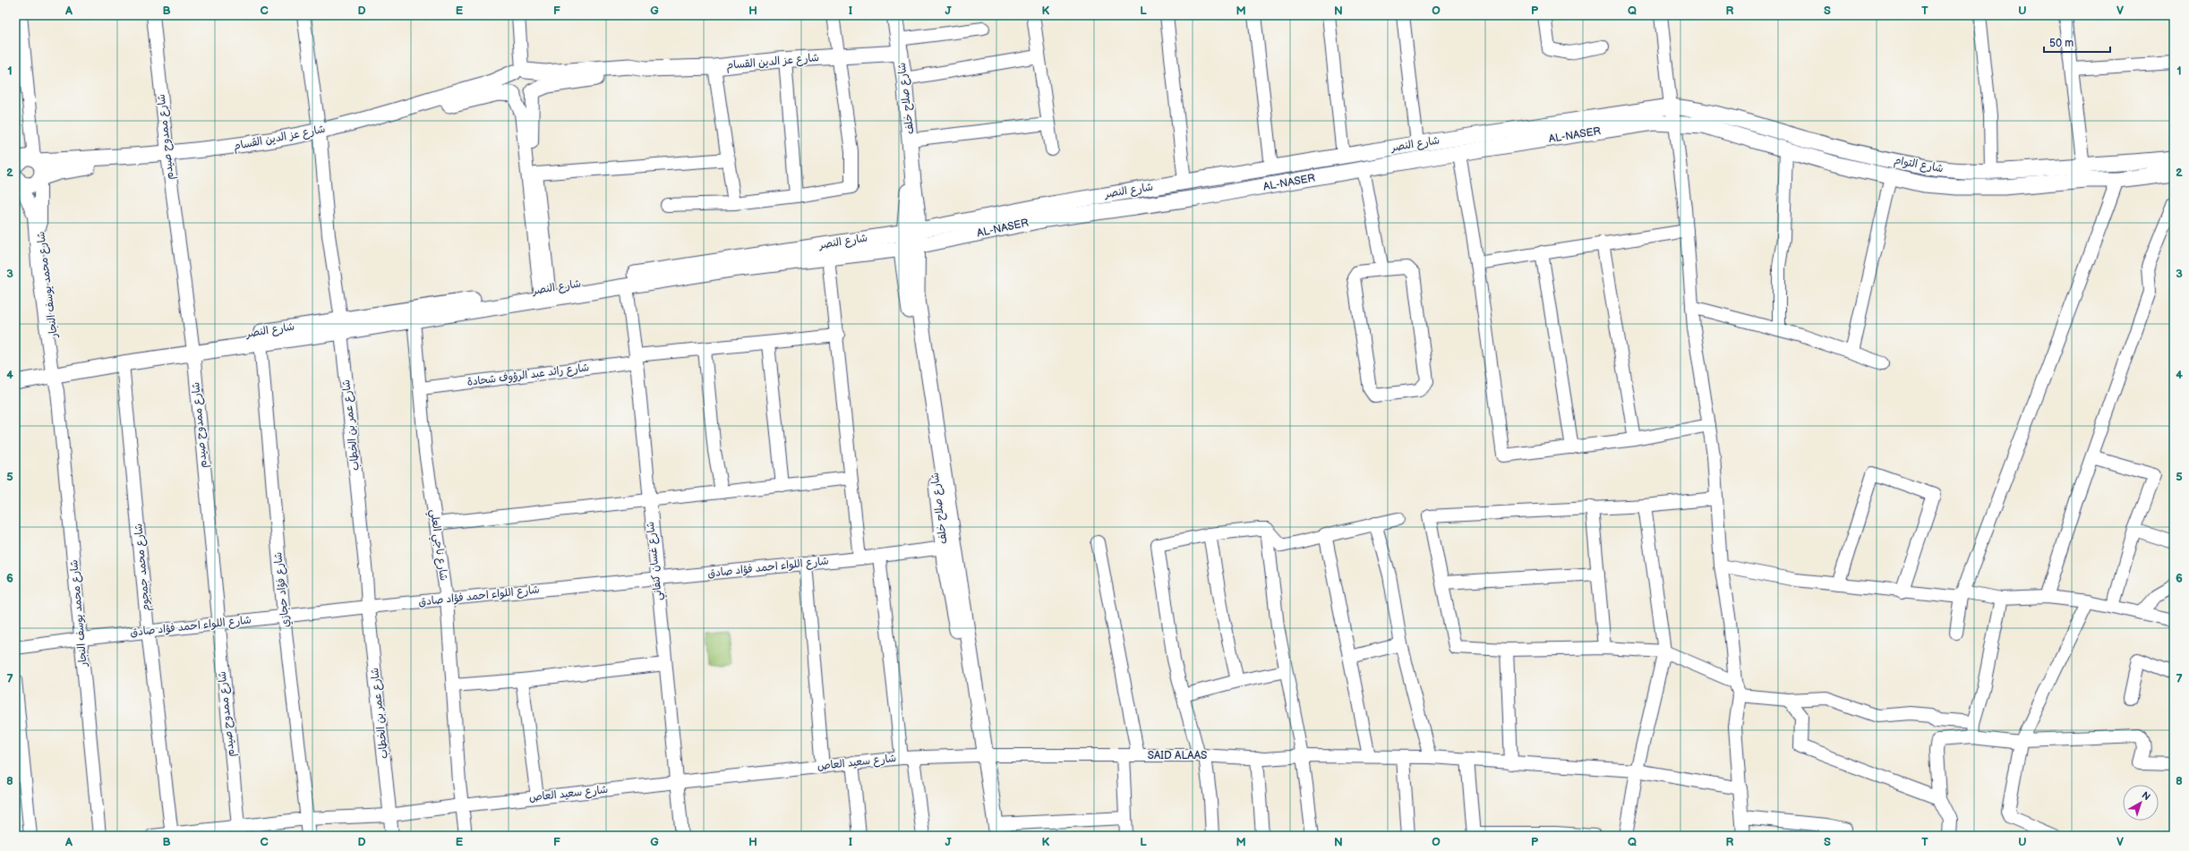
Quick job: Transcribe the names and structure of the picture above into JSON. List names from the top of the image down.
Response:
{
  "streets": {
    "main road": [
      "شارع عز الدين القسام",
      "شارع صلاح خلف",
      "AL-NASER",
      "شارع النصر",
      "شارع التوام"
    ],
    "street": [
      "شارع ممدوح صيدم",
      "شارع محمد يوسف النجار",
      "شارع رائد عبد الرؤوف شحادة",
      "شارع عمر بن الخطاب",
      "شارع ناجي العلي",
      "شارع غسان كنفاني",
      "شارع محمد جمجوم",
      "شارع اللواء احمد فؤاد صادق",
      "شارع فؤاد حجازي",
      "SAID ALAAS",
      "شارع سعيد العاص"
    ]
  },
  "crossings": [
    ["شارع عز الدين القسام", "شارع صلاح خلف"],
    ["شارع عز الدين القسام", "شارع ممدوح صيدم"],
    ["شارع عز الدين القسام", "شارع محمد يوسف النجار"],
    ["شارع عز الدين القسام", "شارع عمر بن الخطاب"],
    ["شارع صلاح خلف", "AL-NASER"],
    ["شارع صلاح خلف", "شارع النصر"],
    ["شارع صلاح خلف", "شارع اللواء احمد فؤاد صادق"],
    ["شارع صلاح خلف", "SAID ALAAS"],
    ["شارع صلاح خلف", "شارع سعيد العاص"],
    ["AL-NASER", "شارع النصر"],
    ["AL-NASER", "شارع التوام"],
    ["شارع ممدوح صيدم", "شارع النصر"],
    ["شارع ممدوح صيدم", "شارع اللواء احمد فؤاد صادق"],
    ["شارع ممدوح صيدم", "شارع سعيد العاص"],
    ["شارع النصر", "شارع التوام"],
    ["شارع النصر", "شارع محمد يوسف النجار"],
    ["شارع النصر", "شارع عمر بن الخطاب"],
    ["شارع النصر", "شارع ناجي العلي"],
    ["شارع النصر", "شارع غسان كنفاني"],
    ["شارع النصر", "شارع محمد جمجوم"],
    ["شارع النصر", "شارع فؤاد حجازي"],
    ["شارع محمد يوسف النجار", "شارع اللواء احمد فؤاد صادق"],
    ["شارع رائد عبد الرؤوف شحادة", "شارع ناجي العلي"],
    ["شارع رائد عبد الرؤوف شحادة", "شارع غسان كنفاني"],
    ["شارع عمر بن الخطاب", "شارع اللواء احمد فؤاد صادق"],
    ["شارع عمر بن الخطاب", "شارع سعيد العاص"],
    ["شارع ناجي العلي", "شارع اللواء احمد فؤاد صادق"],
    ["شارع ناجي العلي", "شارع سعيد العاص"],
    ["شارع غسان كنفاني", "شارع اللواء احمد فؤاد صادق"],
    ["شارع غسان كنفاني", "شارع سعيد العاص"],
    ["شارع محمد جمجوم", "شارع اللواء احمد فؤاد صادق"],
    ["شارع محمد جمجوم", "شارع سعيد العاص"],
    ["شارع اللواء احمد فؤاد صادق", "شارع فؤاد حجازي"],
    ["شارع فؤاد حجازي", "شارع سعيد العاص"],
    ["SAID ALAAS", "شارع سعيد العاص"]
  ],
  "scale_bar": "50 m",
  "north": "top right",
  "grid": {
    "columns": [
      "A",
      "B",
      "C",
      "D",
      "E",
      "F",
      "G",
      "H",
      "I",
      "J",
      "K",
      "L",
      "M",
      "N",
      "O",
      "P",
      "Q",
      "R",
      "S",
      "T",
      "U",
      "V"
    ],
    "rows": [
      "1",
      "2",
      "3",
      "4",
      "5",
      "6",
      "7",
      "8"
    ]
  }
}
